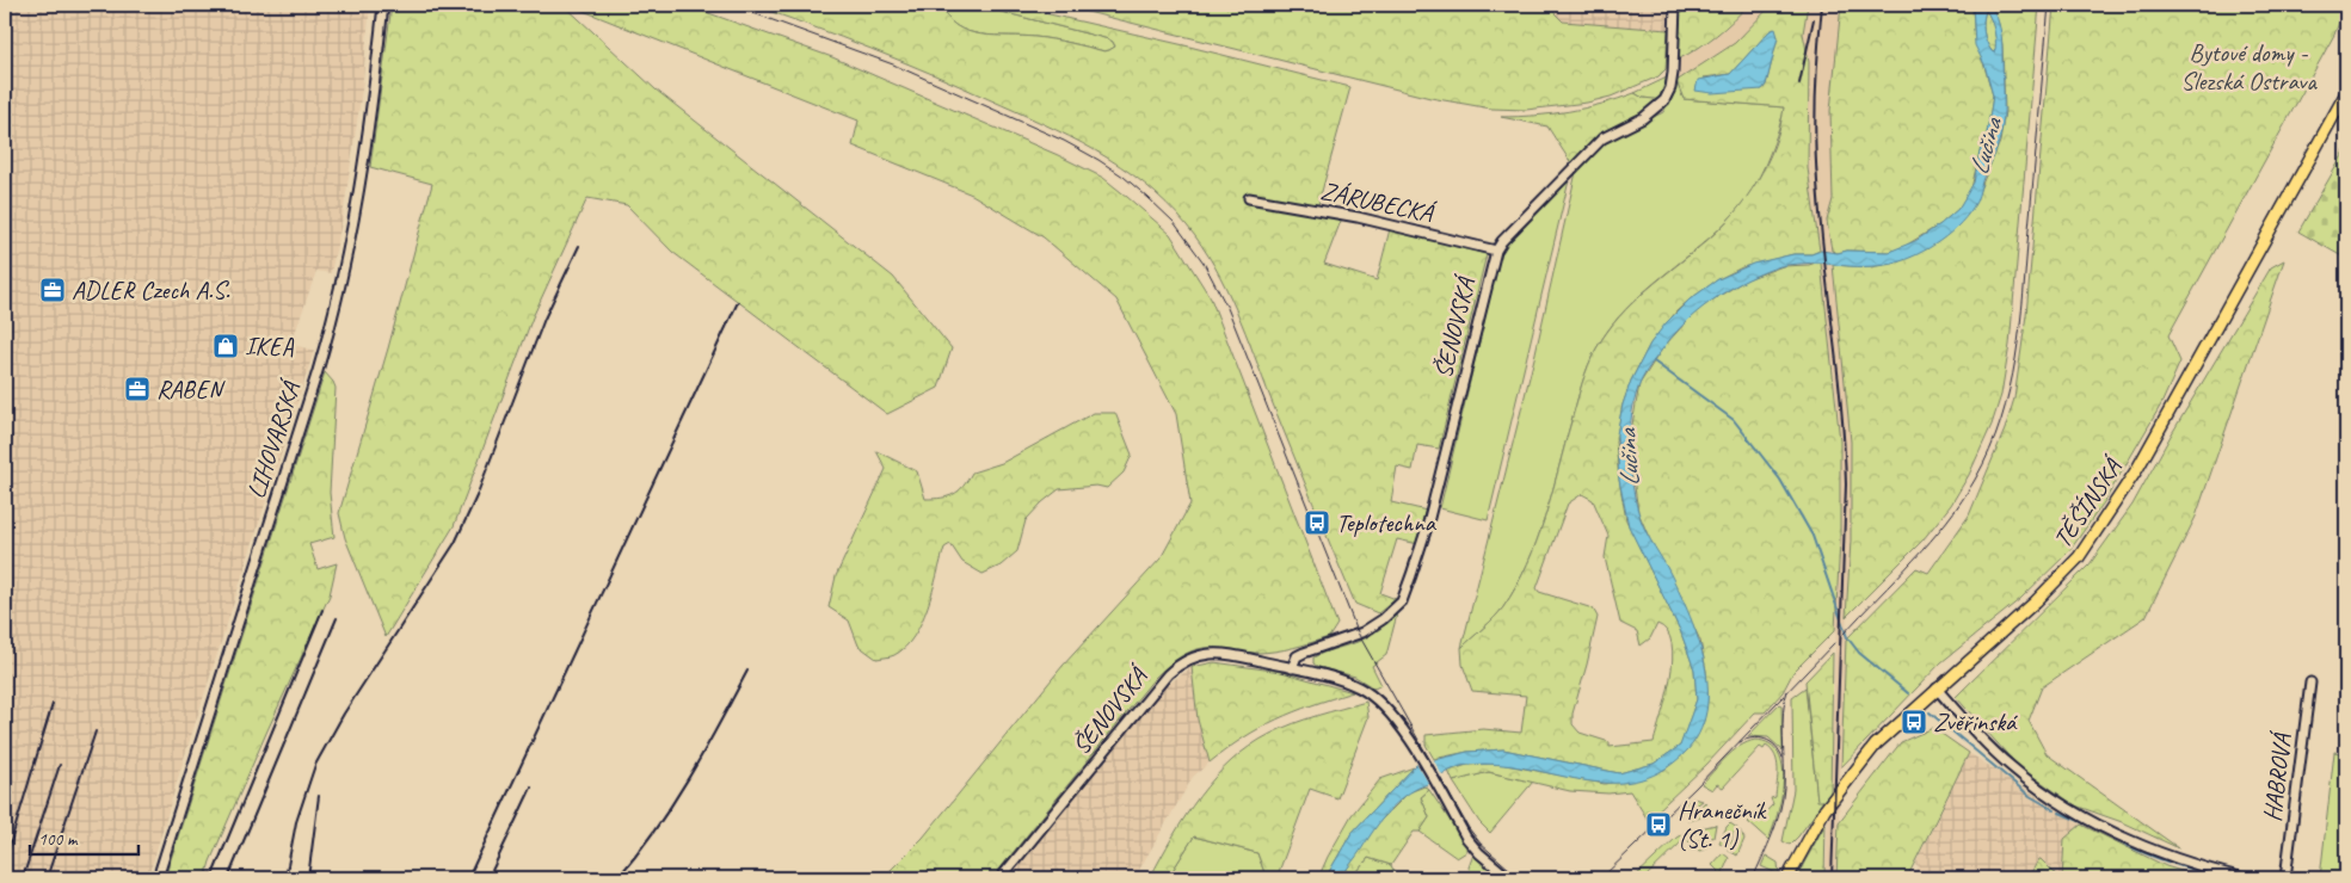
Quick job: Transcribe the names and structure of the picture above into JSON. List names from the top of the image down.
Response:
{
  "streets": {
    "main road": ["TĚŠÍNSKÁ"],
    "street": [
      "ZÁRUBECKÁ",
      "ŠENOVSKÁ",
      "LIHOVARSKÁ",
      "HABROVÁ"
    ]
  },
  "crossings": [
    ["ZÁRUBECKÁ", "ŠENOVSKÁ"]
  ],
  "water": ["Lučina"],
  "parks": ["Bytové domy - Slezská Ostrava"],
  "places": {
    "office": ["ADLER Czech A.S.", "RABEN"],
    "shop": ["IKEA"],
    "bus stop": ["Teplotechna", "Zvěřinská", "Hranečník (St. 1)"]
  },
  "scale_bar": "100 m"
}
